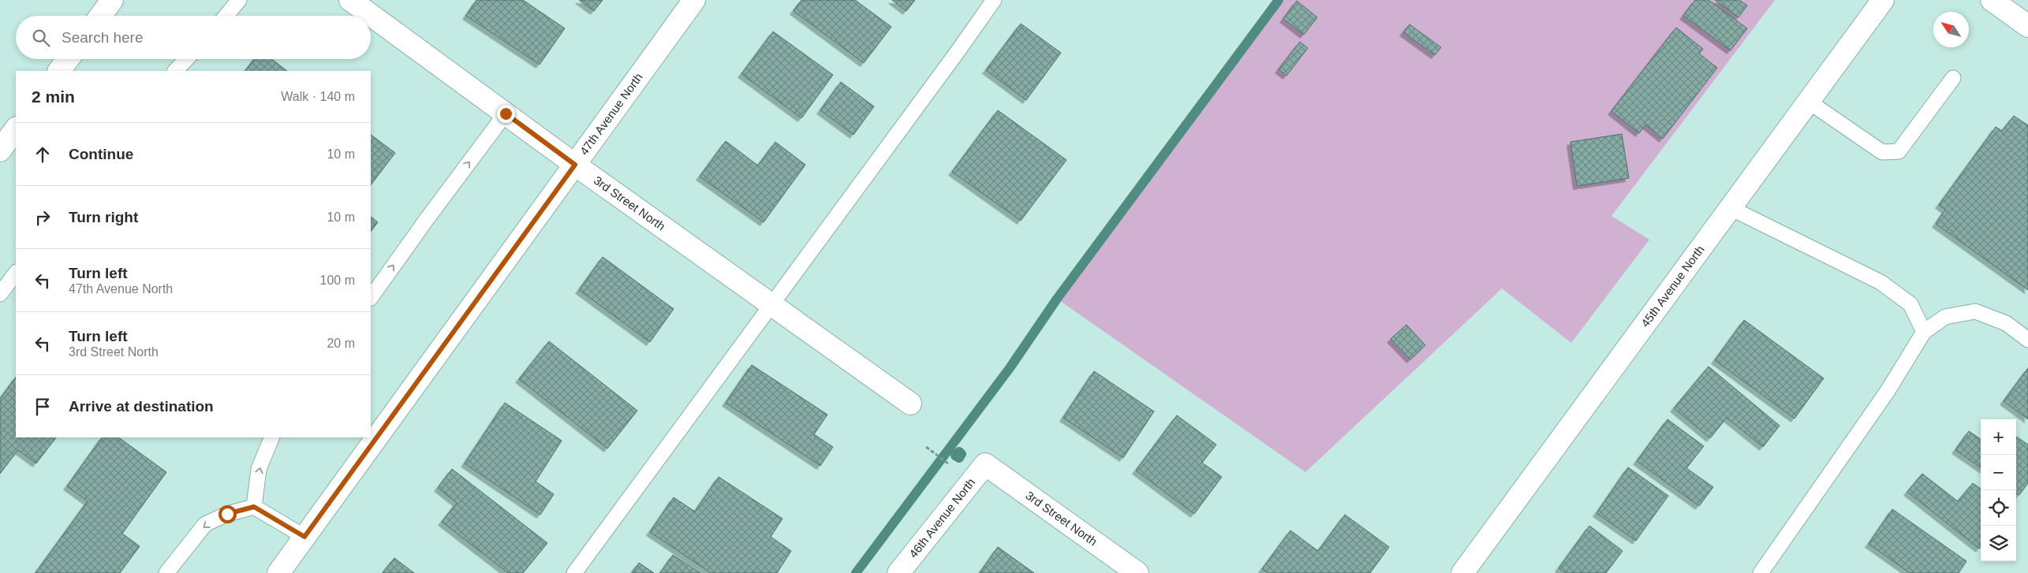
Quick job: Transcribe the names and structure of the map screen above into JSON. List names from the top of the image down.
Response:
{
  "streets": {
    "street": [
      "47th Avenue North",
      "3rd Street North",
      "45th Avenue North",
      "46th Avenue North"
    ]
  },
  "crossings": [
    ["47th Avenue North", "3rd Street North"],
    ["3rd Street North", "46th Avenue North"]
  ],
  "north": "top left",
  "page": {
    "search": "Search here",
    "heading": ["2 min", "Walk · 140 m"],
    "list": [
      ["Continue", "10 m"],
      ["Turn right", "10 m"],
      ["Turn left", "47th Avenue North", "100 m"],
      ["Turn left", "3rd Street North", "20 m"],
      "Arrive at destination"
    ],
    "map_buttons": ["+", "−"]
  }
}
